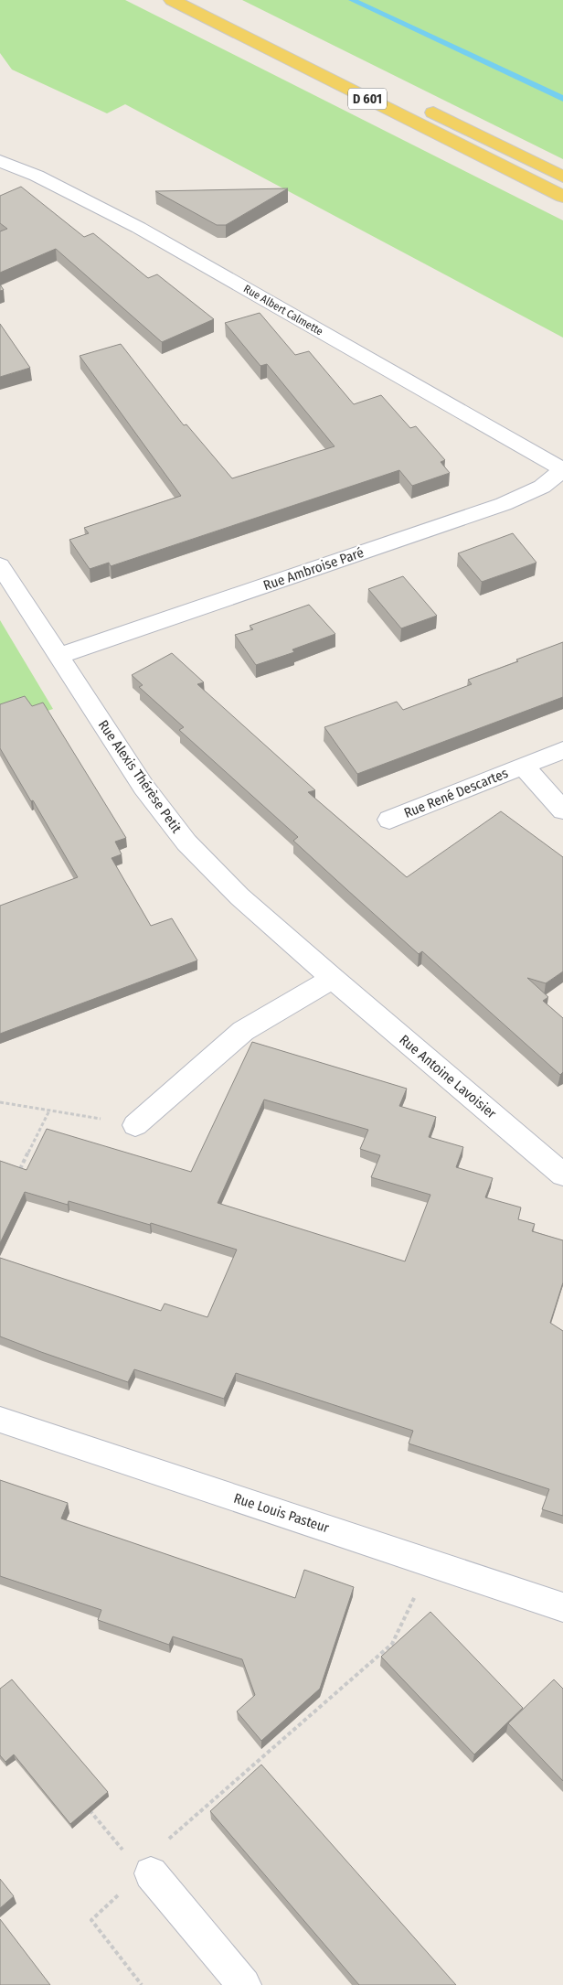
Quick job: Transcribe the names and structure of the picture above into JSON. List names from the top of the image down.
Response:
{
  "streets": {
    "main road": ["D 601"],
    "street": [
      "Rue Albert Calmette",
      "Rue Ambroise Paré",
      "Rue Alexis Thérèse Petit",
      "Rue René Descartes",
      "Rue Antoine Lavoisier",
      "Rue Louis Pasteur"
    ]
  },
  "crossings": [
    ["Rue Albert Calmette", "Rue Ambroise Paré"],
    ["Rue Ambroise Paré", "Rue Alexis Thérèse Petit"],
    ["Rue Alexis Thérèse Petit", "Rue Antoine Lavoisier"]
  ]
}
